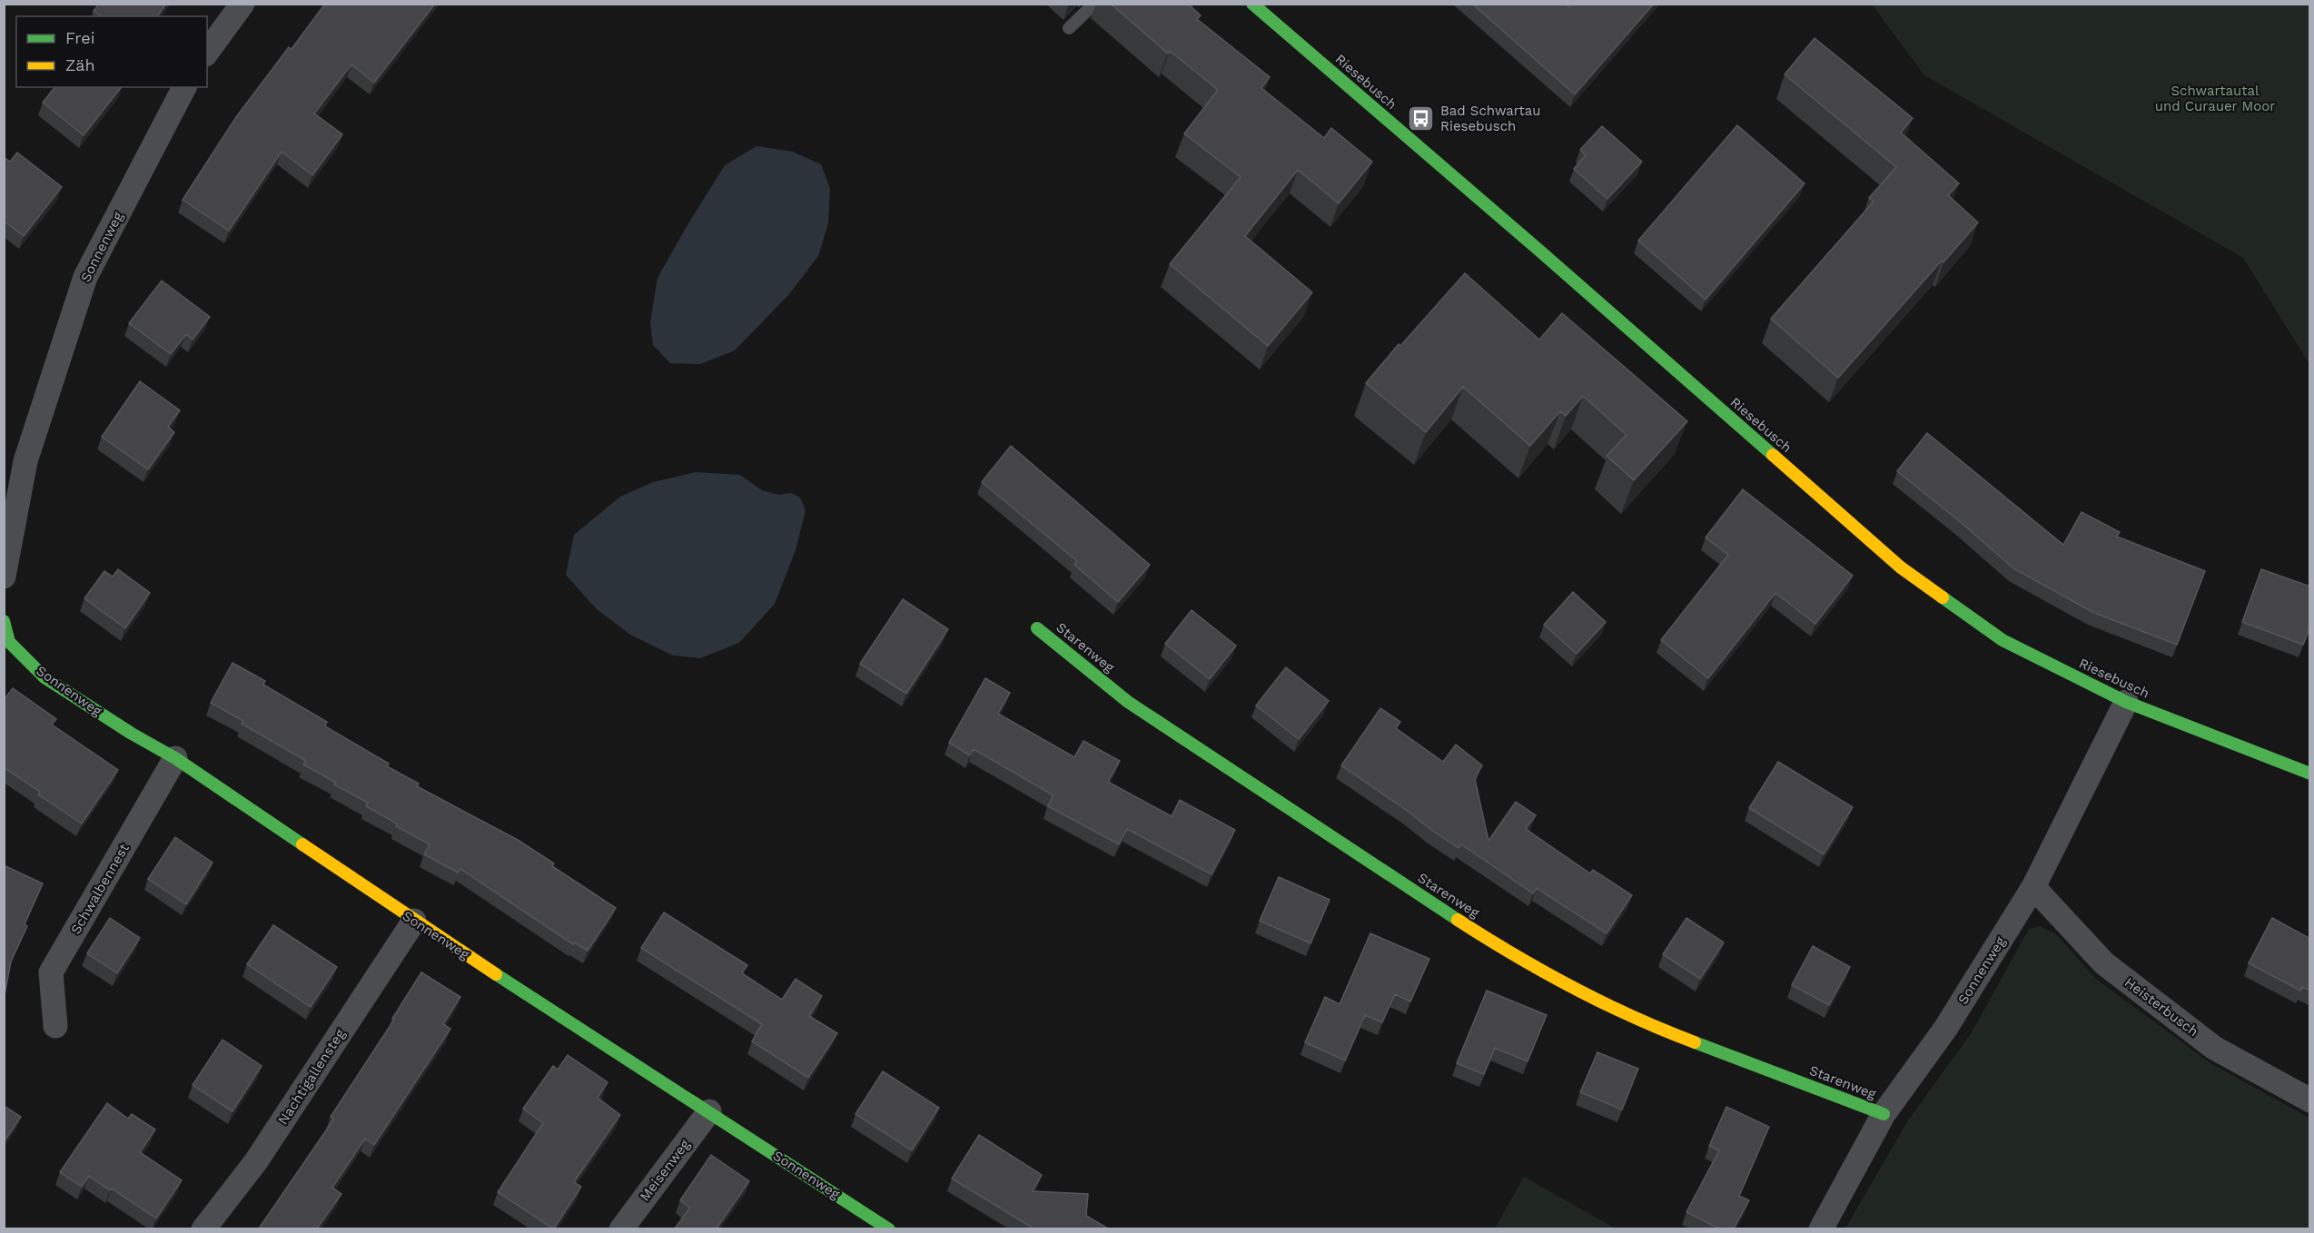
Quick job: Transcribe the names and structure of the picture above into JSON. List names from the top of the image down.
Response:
{
  "streets": {
    "street": [
      "Riesebusch",
      "Sonnenweg",
      "Starenweg",
      "Schwalbennest",
      "Heisterbusch",
      "Nachtigallensteg",
      "Meisenweg"
    ]
  },
  "crossings": [
    ["Riesebusch", "Sonnenweg"],
    ["Sonnenweg", "Starenweg"],
    ["Sonnenweg", "Schwalbennest"],
    ["Sonnenweg", "Heisterbusch"],
    ["Sonnenweg", "Nachtigallensteg"],
    ["Sonnenweg", "Meisenweg"]
  ],
  "parks": ["Schwartautal und Curauer Moor"],
  "places": {
    "bus stop": ["Bad Schwartau Riesebusch"]
  },
  "legend": ["Frei", "Zäh"]
}
